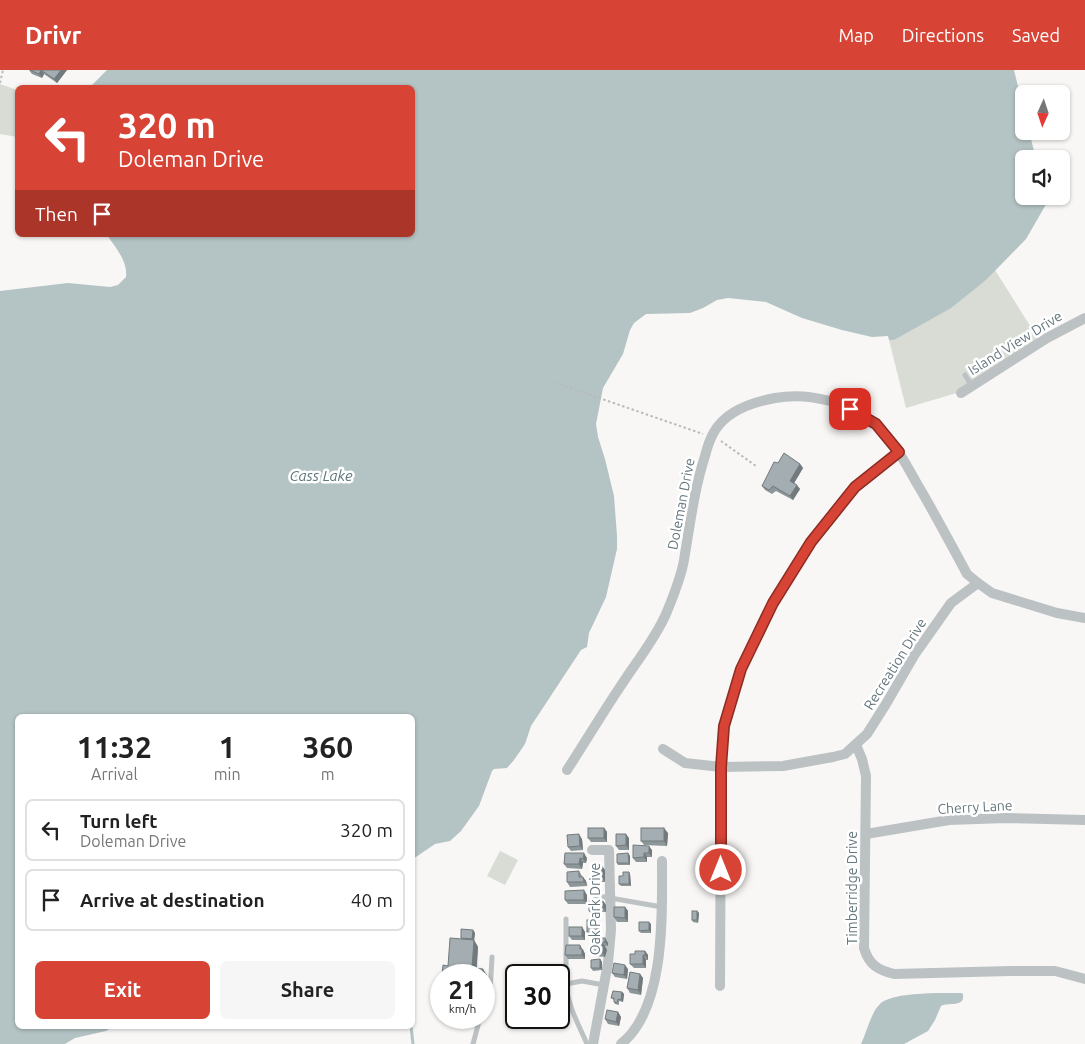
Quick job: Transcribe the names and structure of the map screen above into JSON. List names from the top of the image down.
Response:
{
  "streets": {
    "street": [
      "Island View Drive",
      "Doleman Drive",
      "Recreation Drive",
      "Cherry Lane",
      "Timberridge Drive",
      "Oak Park Drive"
    ]
  },
  "crossings": [
    ["Doleman Drive", "Recreation Drive"],
    ["Recreation Drive", "Timberridge Drive"],
    ["Cherry Lane", "Timberridge Drive"]
  ],
  "water": ["Cass Lake"],
  "north": "bottom",
  "page": {
    "header": "Drivr",
    "nav": ["Map", "Directions", "Saved"],
    "turn": ["320 m", "Doleman Drive"],
    "then": "Then",
    "eta": [
      "11:32",
      "Arrival",
      "1",
      "min",
      "360",
      "m"
    ],
    "list": [
      {
        "name": "Turn left",
        "note": "Doleman Drive",
        "value": "320 m"
      },
      {
        "name": "Arrive at destination",
        "value": "40 m"
      }
    ],
    "buttons": ["Exit", "Share"],
    "speed": "21 km/h",
    "limit": "30"
  }
}
